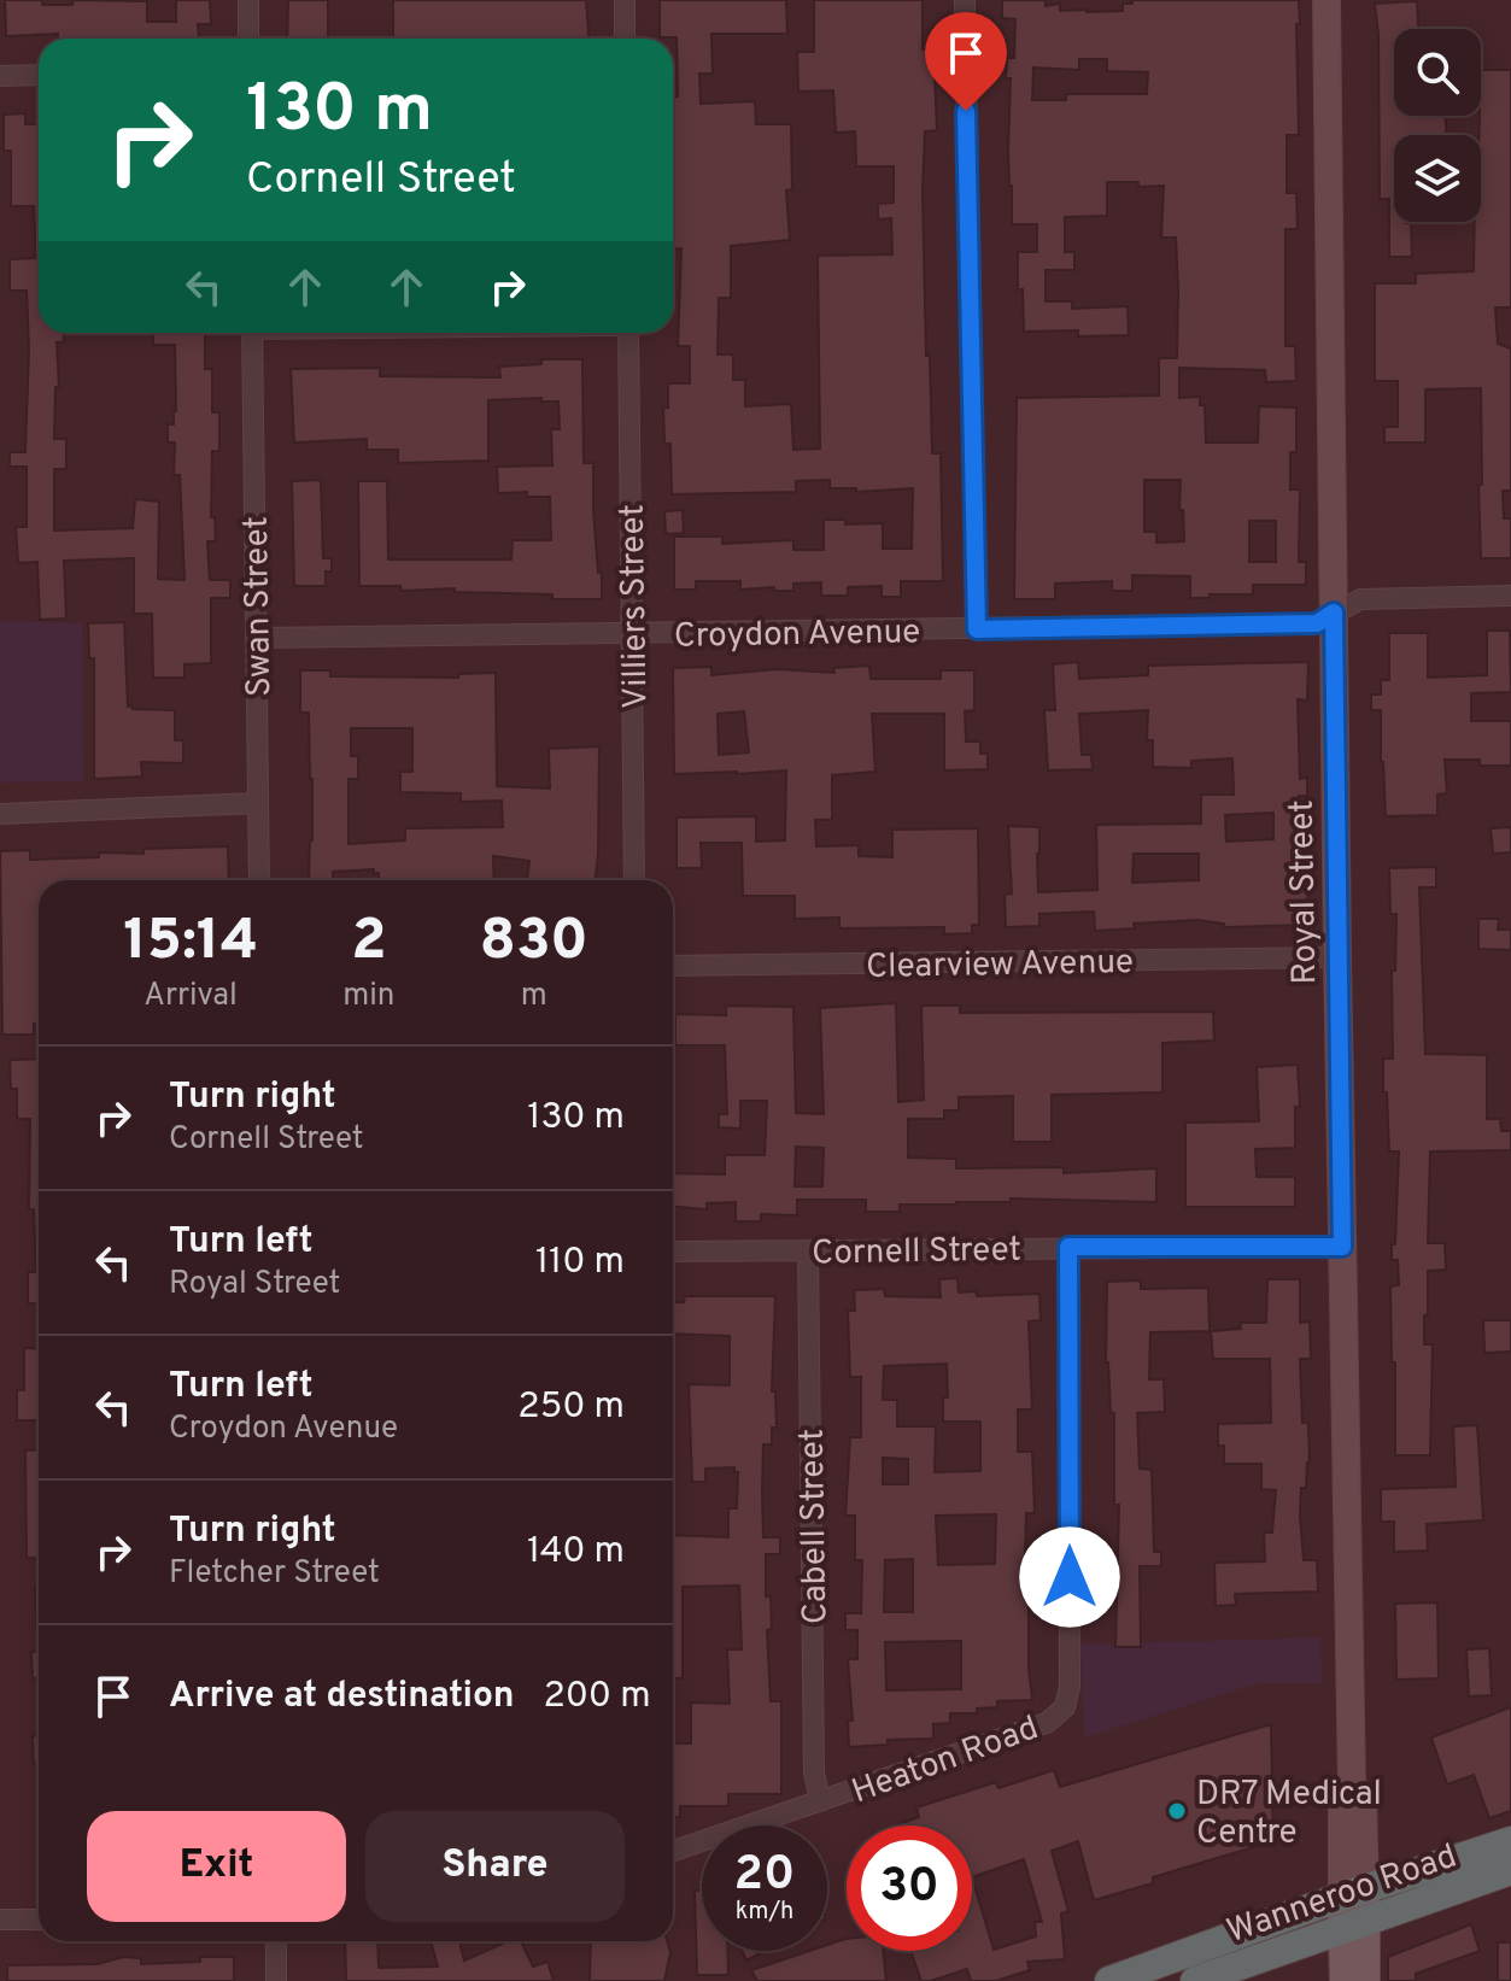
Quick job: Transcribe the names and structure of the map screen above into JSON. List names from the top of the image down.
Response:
{
  "streets": {
    "highway": ["Wanneroo Road"],
    "main road": ["Royal Street"],
    "street": [
      "Swan Street",
      "Villiers Street",
      "Croydon Avenue",
      "Clearview Avenue",
      "Cornell Street",
      "Cabell Street",
      "Heaton Road"
    ]
  },
  "crossings": [
    ["Swan Street", "Croydon Avenue"],
    ["Villiers Street", "Croydon Avenue"],
    ["Croydon Avenue", "Royal Street"],
    ["Royal Street", "Clearview Avenue"],
    ["Royal Street", "Cornell Street"],
    ["Royal Street", "Wanneroo Road"],
    ["Cornell Street", "Cabell Street"],
    ["Cornell Street", "Heaton Road"],
    ["Cabell Street", "Heaton Road"]
  ],
  "places": ["DR7 Medical Centre"],
  "page": {
    "turn": ["130 m", "Cornell Street"],
    "eta": [
      "15:14",
      "Arrival",
      "2",
      "min",
      "830",
      "m"
    ],
    "list": [
      {
        "name": "Turn right",
        "note": "Cornell Street",
        "value": "130 m"
      },
      {
        "name": "Turn left",
        "note": "Royal Street",
        "value": "110 m"
      },
      {
        "name": "Turn left",
        "note": "Croydon Avenue",
        "value": "250 m"
      },
      {
        "name": "Turn right",
        "note": "Fletcher Street",
        "value": "140 m"
      },
      {
        "name": "Arrive at destination",
        "value": "200 m"
      }
    ],
    "buttons": ["Exit", "Share"],
    "speed": "20 km/h",
    "limit": "30"
  }
}
